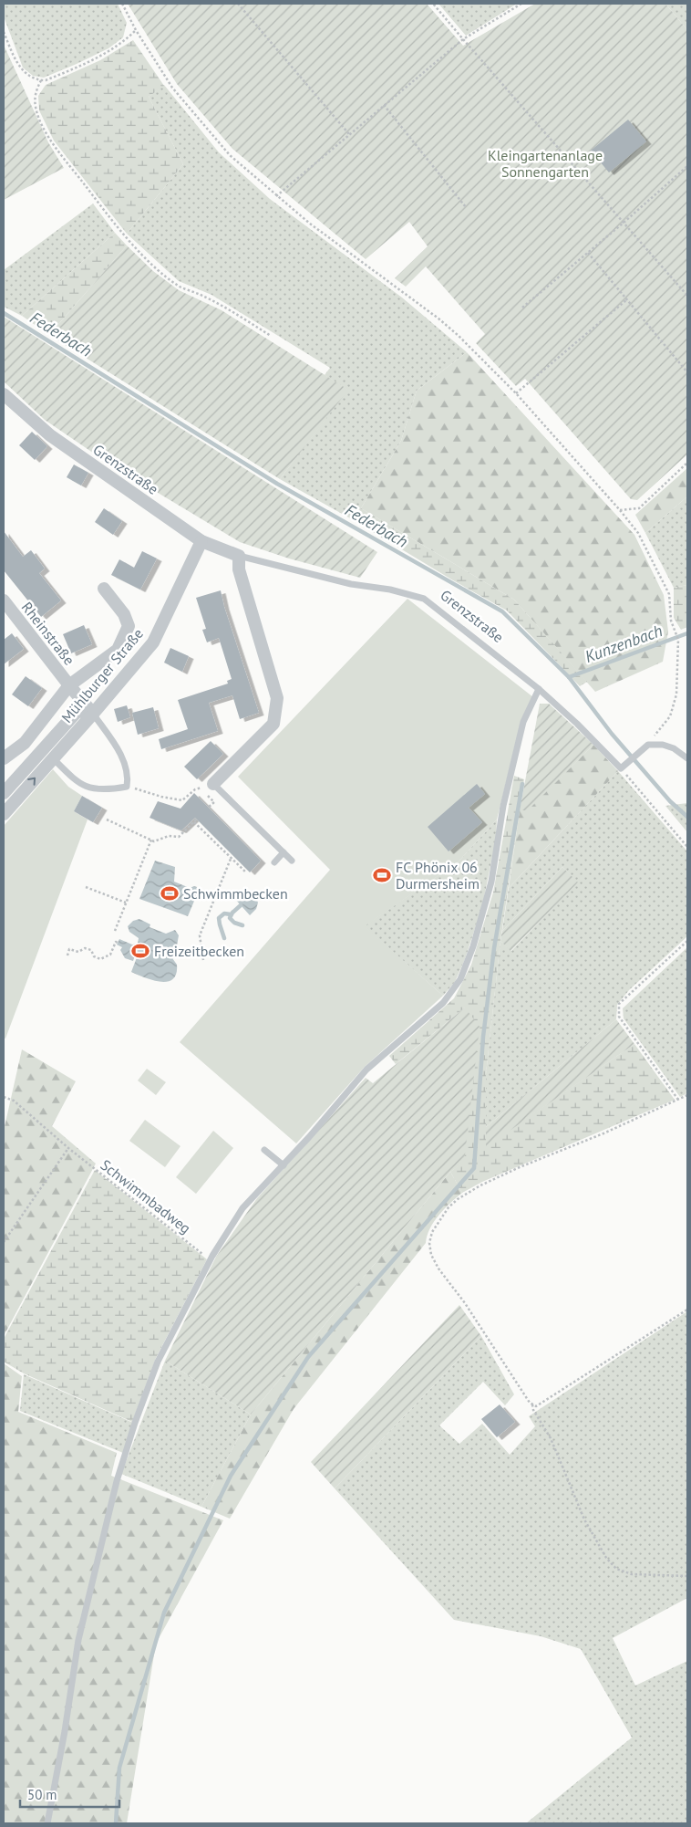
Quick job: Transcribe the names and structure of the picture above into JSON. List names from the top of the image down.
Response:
{
  "streets": {
    "street": ["Grenzstraße", "Rheinstraße", "Mühlburger Straße"],
    "path": ["Schwimmbadweg"]
  },
  "crossings": [
    ["Grenzstraße", "Mühlburger Straße"],
    ["Rheinstraße", "Mühlburger Straße"]
  ],
  "water": ["Federbach", "Kunzenbach"],
  "parks": ["Kleingartenanlage Sonnengarten"],
  "places": {
    "sports": ["FC Phönix 06 Durmersheim", "Schwimmbecken", "Freizeitbecken"]
  },
  "scale_bar": "50 m"
}
